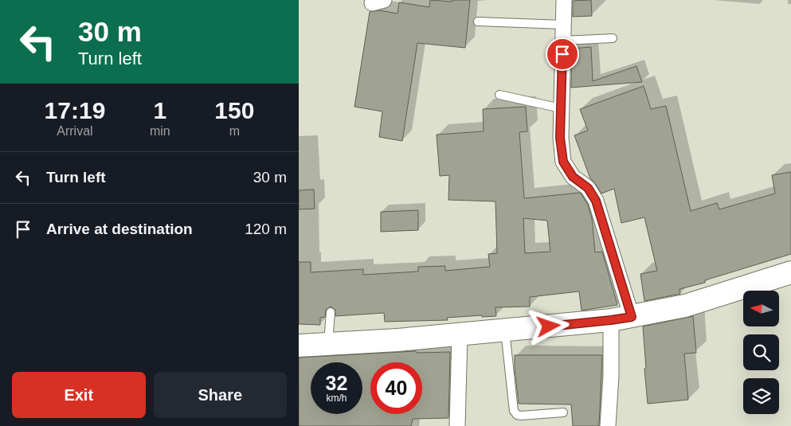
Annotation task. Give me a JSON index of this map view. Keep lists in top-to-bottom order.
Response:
{
  "north": "left",
  "page": {
    "turn": ["30 m", "Turn left"],
    "eta": [
      "17:19",
      "Arrival",
      "1",
      "min",
      "150",
      "m"
    ],
    "list": [
      {
        "name": "Turn left",
        "value": "30 m"
      },
      {
        "name": "Arrive at destination",
        "value": "120 m"
      }
    ],
    "speed": "32 km/h",
    "limit": "40",
    "buttons": ["Exit", "Share"]
  }
}
